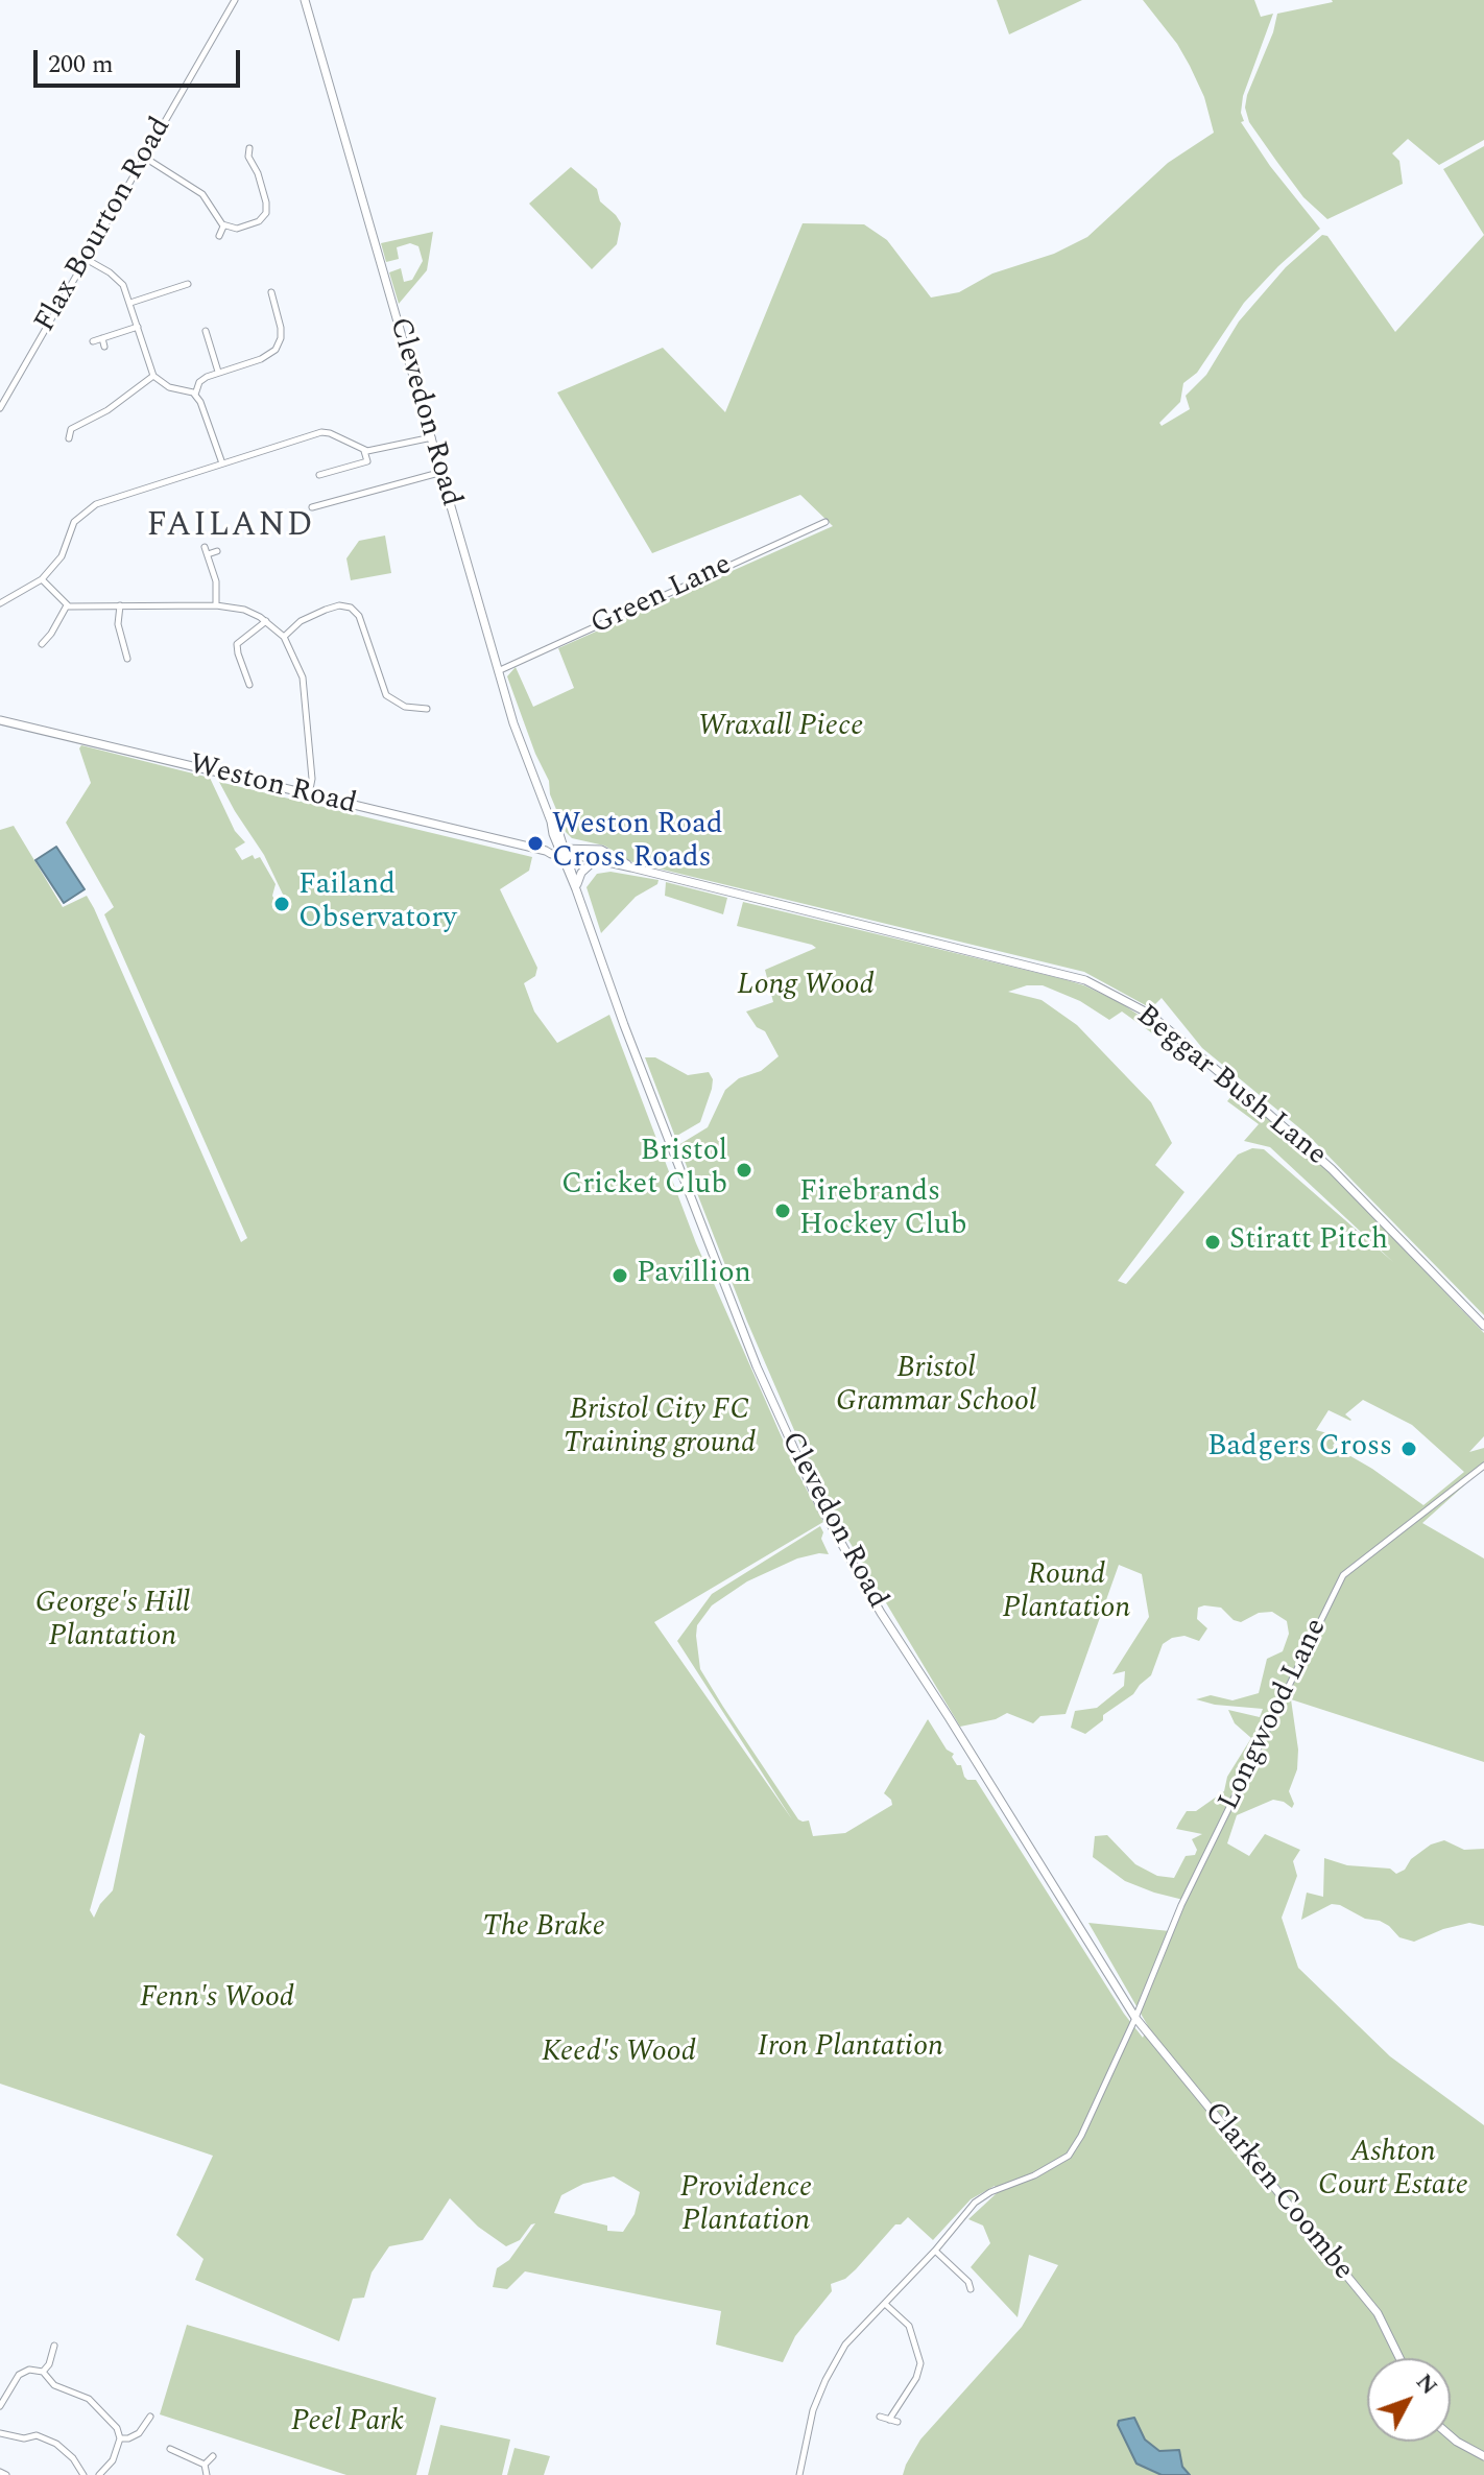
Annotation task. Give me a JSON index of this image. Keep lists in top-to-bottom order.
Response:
{
  "streets": {
    "main road": [
      "Clevedon Road",
      "Weston Road",
      "Beggar Bush Lane",
      "Clarken Coombe"
    ],
    "street": ["Flax Bourton Road", "Green Lane", "Longwood Lane"]
  },
  "crossings": [
    ["Clevedon Road", "Green Lane"],
    ["Clevedon Road", "Weston Road"],
    ["Clevedon Road", "Beggar Bush Lane"],
    ["Clevedon Road", "Longwood Lane"],
    ["Clevedon Road", "Clarken Coombe"],
    ["Weston Road", "Beggar Bush Lane"],
    ["Longwood Lane", "Clarken Coombe"]
  ],
  "districts": ["FAILAND"],
  "parks": [
    "Wraxall Piece",
    "Long Wood",
    "Bristol Grammar School",
    "Bristol City FC Training ground",
    "Round Plantation",
    "George's Hill Plantation",
    "The Brake",
    "Fenn's Wood",
    "Iron Plantation",
    "Keed's Wood",
    "Ashton Court Estate",
    "Providence Plantation",
    "Peel Park"
  ],
  "places": [
    "Weston Road Cross Roads",
    "Failand Observatory",
    "Bristol Cricket Club",
    "Firebrands Hockey Club",
    "Stiratt Pitch",
    "Pavillion",
    "Badgers Cross"
  ],
  "scale_bar": "200 m",
  "north": "top right"
}
